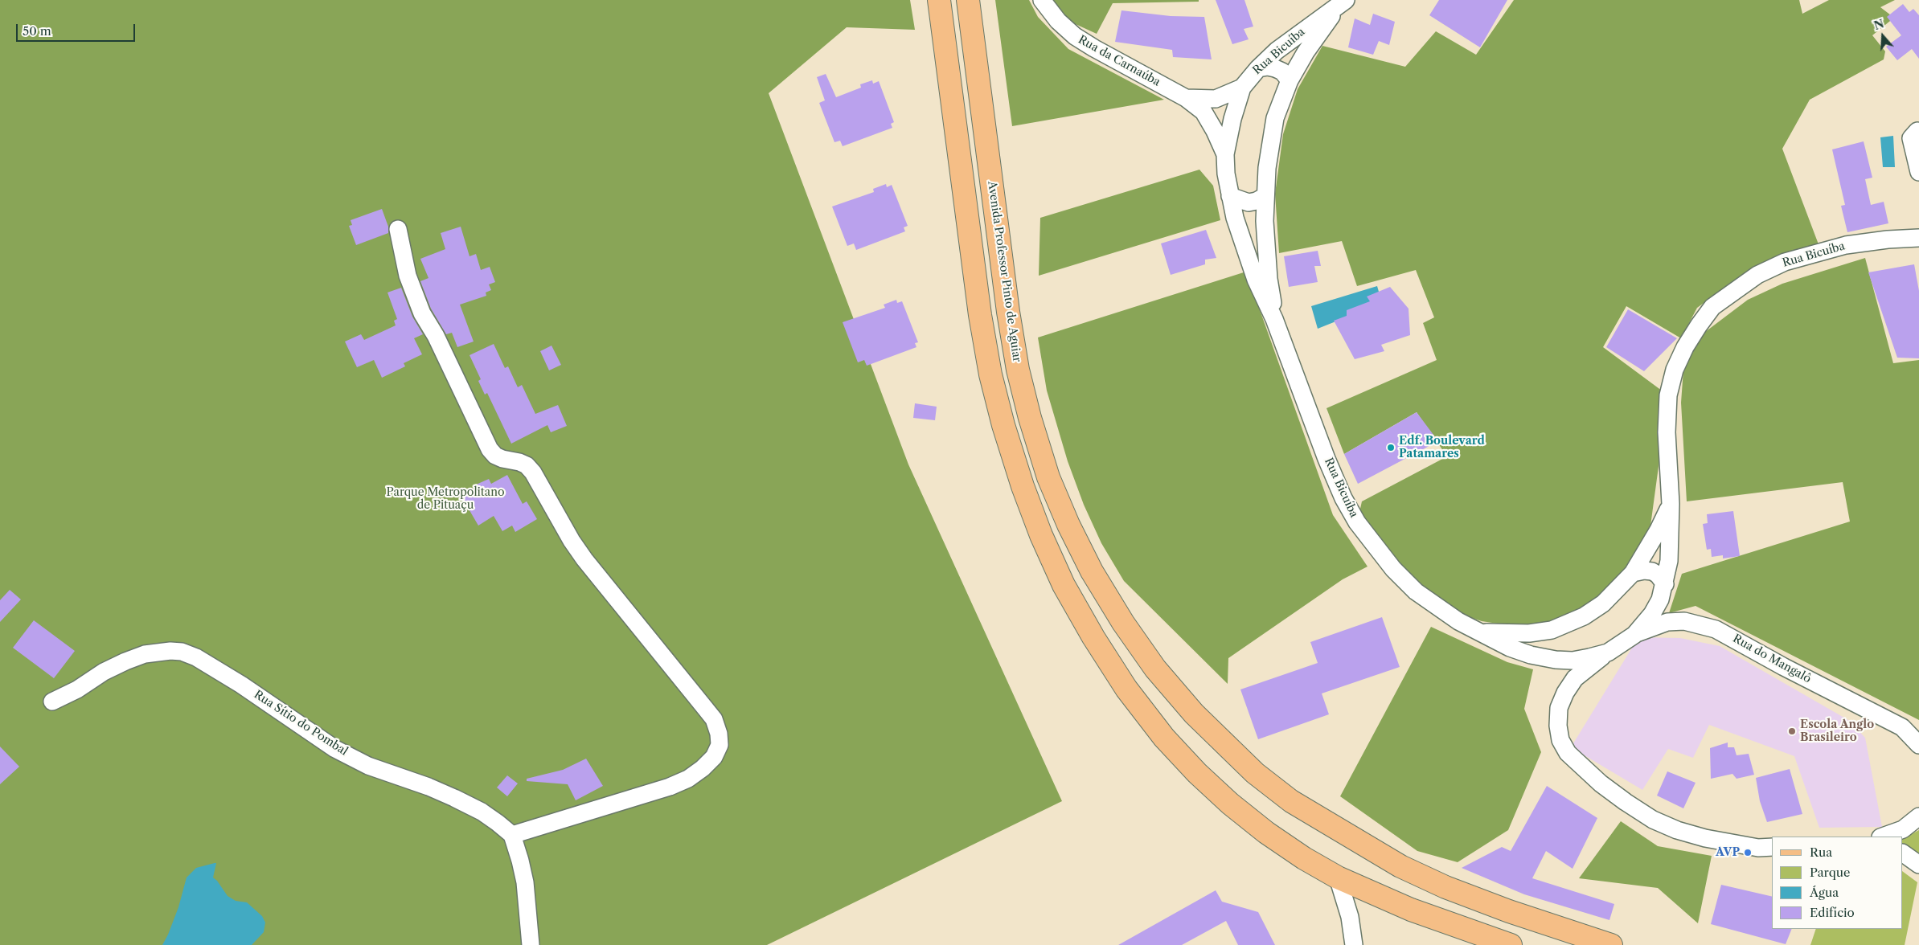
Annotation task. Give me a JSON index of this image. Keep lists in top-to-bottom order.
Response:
{
  "streets": {
    "main road": ["Avenida Professor Pinto de Aguiar"],
    "street": [
      "Rua Bicuíba",
      "Rua da Carnaúba",
      "Rua do Mangalô",
      "Rua Sítio do Pombal"
    ]
  },
  "crossings": [
    ["Rua Bicuíba", "Rua da Carnaúba"],
    ["Rua Bicuíba", "Rua do Mangalô"]
  ],
  "parks": ["Parque Metropolitano de Pituaçu"],
  "places": ["Edf. Boulevard Patamares", "Escola Anglo Brasileiro", "AVP"],
  "legend": [
    "Rua",
    "Parque",
    "Água",
    "Edifício"
  ],
  "scale_bar": "50 m",
  "north": "top"
}
